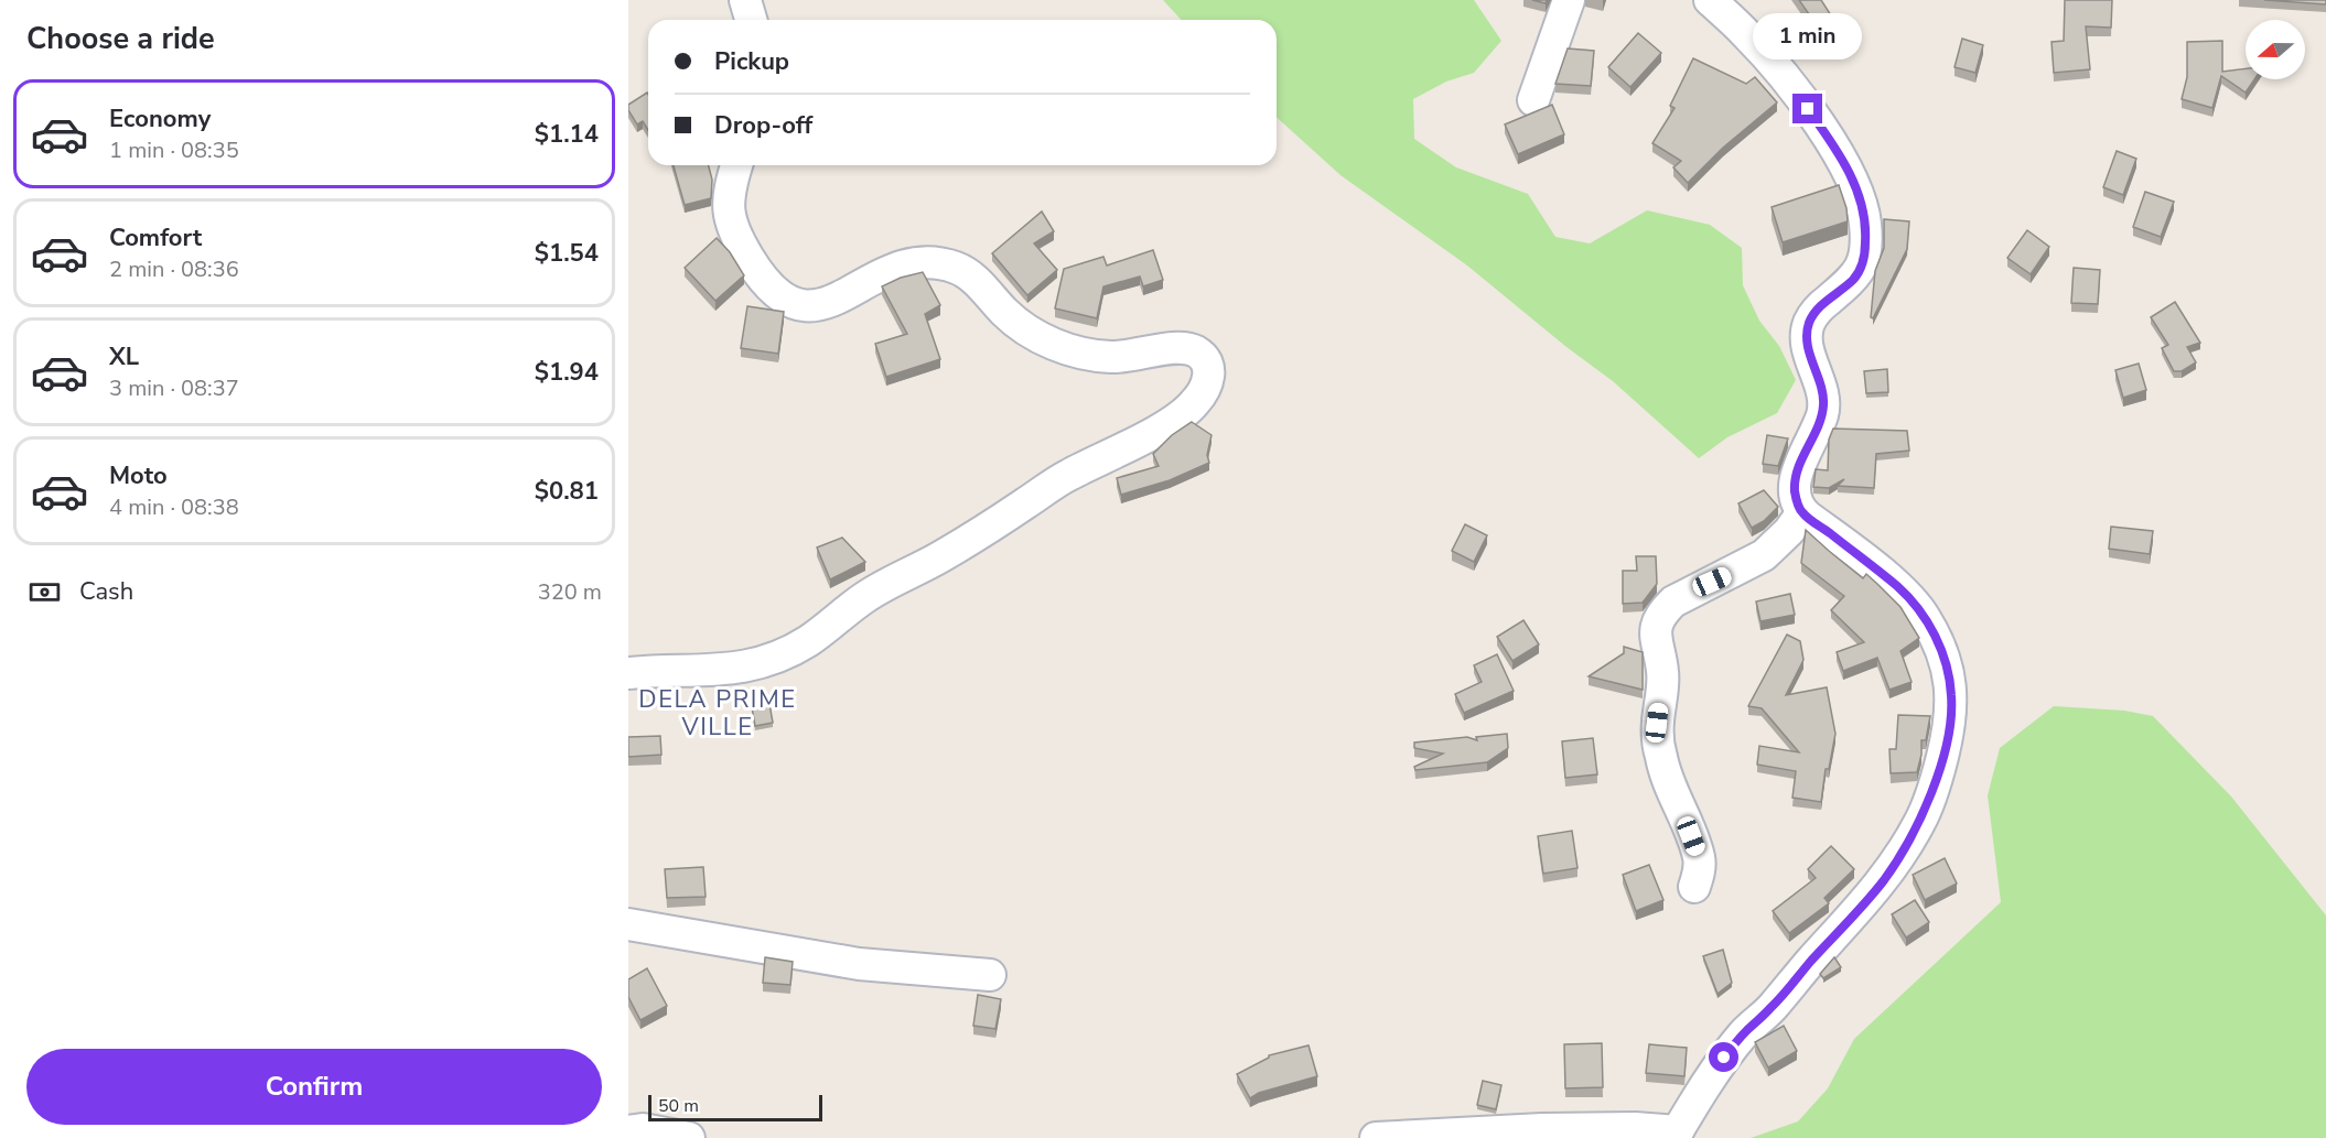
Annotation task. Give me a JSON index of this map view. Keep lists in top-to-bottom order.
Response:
{
  "districts": ["DELA PRIME VILLE"],
  "scale_bar": "50 m",
  "north": "left",
  "page": {
    "heading": "Choose a ride",
    "bubble": "1 min",
    "banner": ["Pickup", "Drop-off"],
    "list": [
      {
        "name": "Economy",
        "note": "1 min · 08:35",
        "value": "$1.14"
      },
      {
        "name": "Comfort",
        "note": "2 min · 08:36",
        "value": "$1.54"
      },
      {
        "name": "XL",
        "note": "3 min · 08:37",
        "value": "$1.94"
      },
      {
        "name": "Moto",
        "note": "4 min · 08:38",
        "value": "$0.81"
      }
    ],
    "pay": ["Cash", "320 m"],
    "buttons": "Confirm",
    "scale": "50 m"
  }
}
